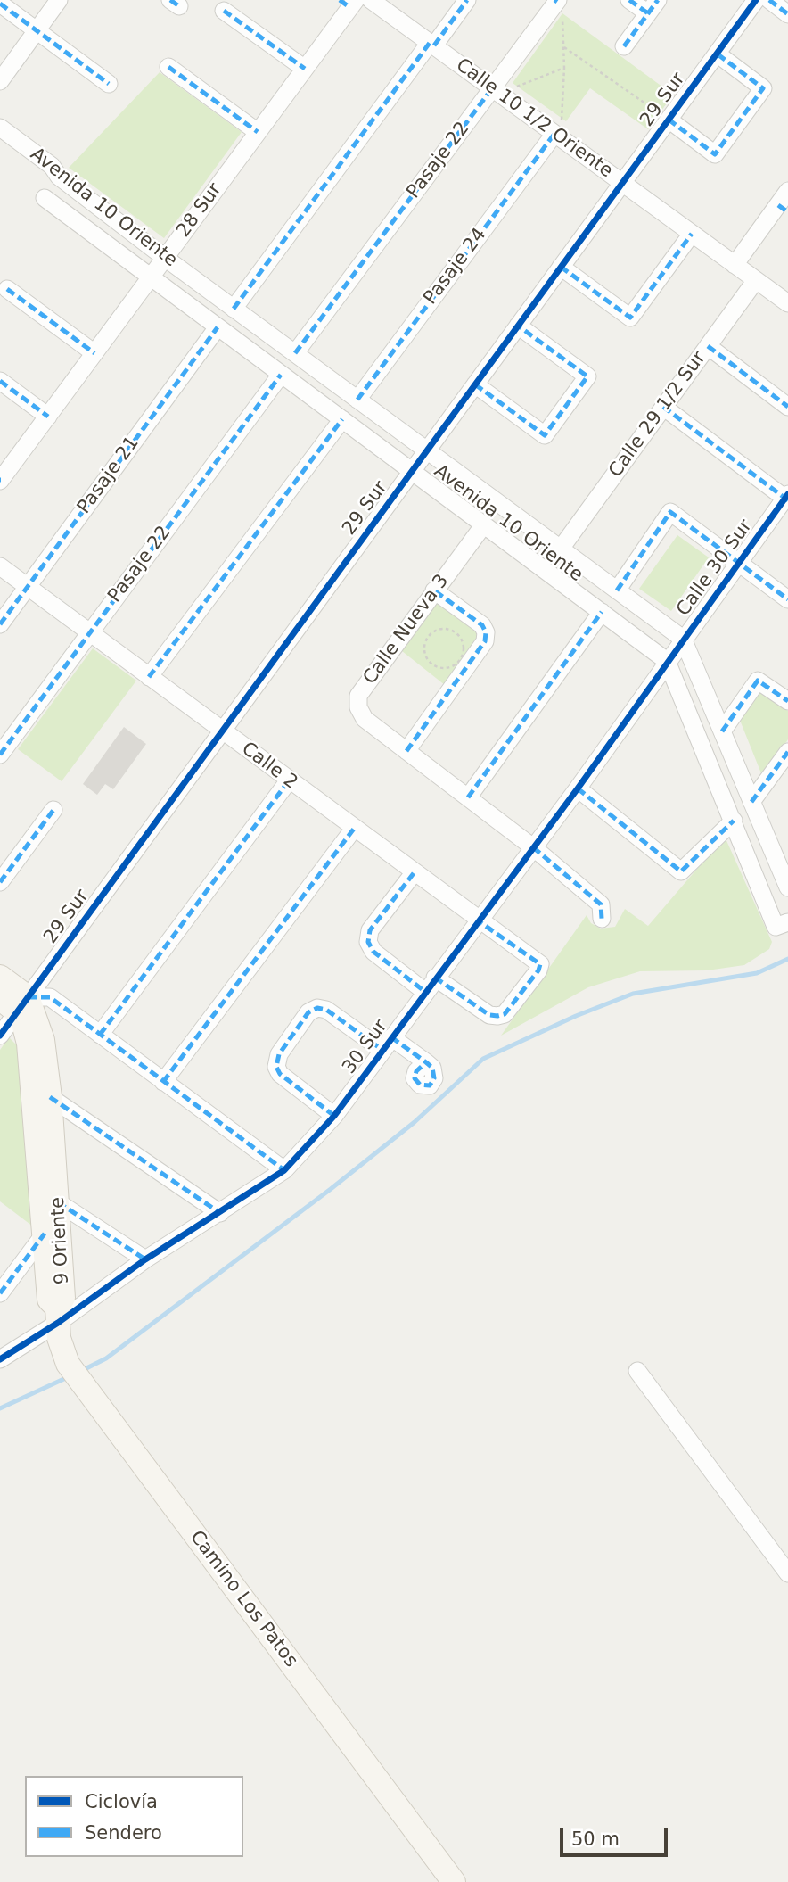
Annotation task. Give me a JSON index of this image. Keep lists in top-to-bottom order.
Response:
{
  "streets": {
    "street": [
      "29 Sur",
      "Calle 10 1/2 Oriente",
      "Pasaje 22",
      "Avenida 10 Oriente",
      "28 Sur",
      "Pasaje 24",
      "Calle 29 1/2 Sur",
      "Pasaje 21",
      "Calle 30 Sur",
      "Calle Nueva 3",
      "Calle 2",
      "30 Sur",
      "9 Oriente",
      "Camino Los Patos"
    ]
  },
  "crossings": [
    ["29 Sur", "Calle 10 1/2 Oriente"],
    ["29 Sur", "Avenida 10 Oriente"],
    ["29 Sur", "Calle 2"],
    ["29 Sur", "9 Oriente"],
    ["Calle 10 1/2 Oriente", "Pasaje 22"],
    ["Calle 10 1/2 Oriente", "Pasaje 24"],
    ["Calle 10 1/2 Oriente", "Calle 29 1/2 Sur"],
    ["Pasaje 22", "Avenida 10 Oriente"],
    ["Pasaje 22", "Calle 2"],
    ["Avenida 10 Oriente", "28 Sur"],
    ["Avenida 10 Oriente", "Pasaje 24"],
    ["Avenida 10 Oriente", "Calle 29 1/2 Sur"],
    ["Avenida 10 Oriente", "Pasaje 21"],
    ["Avenida 10 Oriente", "Calle 30 Sur"],
    ["Avenida 10 Oriente", "Calle Nueva 3"],
    ["Avenida 10 Oriente", "30 Sur"],
    ["Pasaje 21", "Calle 2"],
    ["Calle 30 Sur", "30 Sur"],
    ["Calle Nueva 3", "30 Sur"],
    ["Calle 2", "30 Sur"],
    ["30 Sur", "9 Oriente"],
    ["30 Sur", "Camino Los Patos"],
    ["9 Oriente", "Camino Los Patos"]
  ],
  "legend": ["Ciclovía", "Sendero"],
  "scale_bar": "50 m"
}
